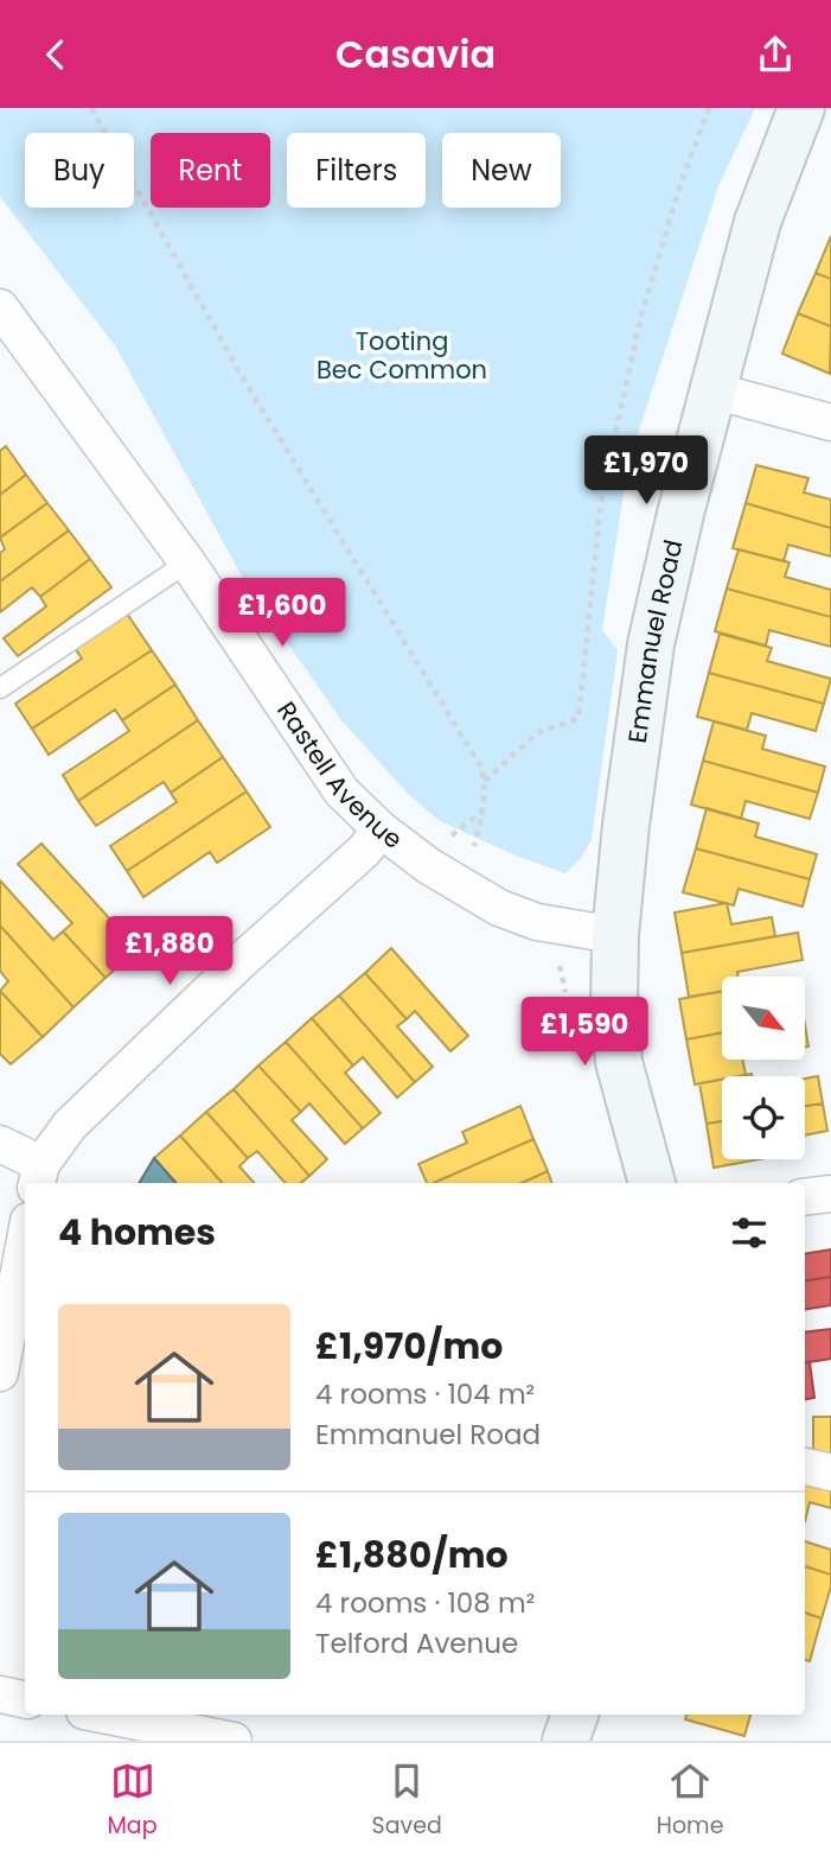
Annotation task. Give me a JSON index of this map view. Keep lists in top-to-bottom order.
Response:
{
  "streets": {
    "street": ["Emmanuel Road", "Rastell Avenue"]
  },
  "crossings": [
    ["Emmanuel Road", "Rastell Avenue"]
  ],
  "parks": ["Tooting Bec Common"],
  "north": "bottom right",
  "page": {
    "header": "Casavia",
    "chip": [
      "Buy",
      "Rent",
      "Filters",
      "New"
    ],
    "price": [
      "£1,970",
      "£1,600",
      "£1,880",
      "£1,590"
    ],
    "heading": "4 homes",
    "list": [
      {
        "name": "£1,970/mo",
        "note": "4 rooms · 104 m² · Emmanuel Road"
      },
      {
        "name": "£1,880/mo",
        "note": "4 rooms · 108 m² · Telford Avenue"
      }
    ],
    "tabs": ["Map", "Saved", "Home"]
  }
}
